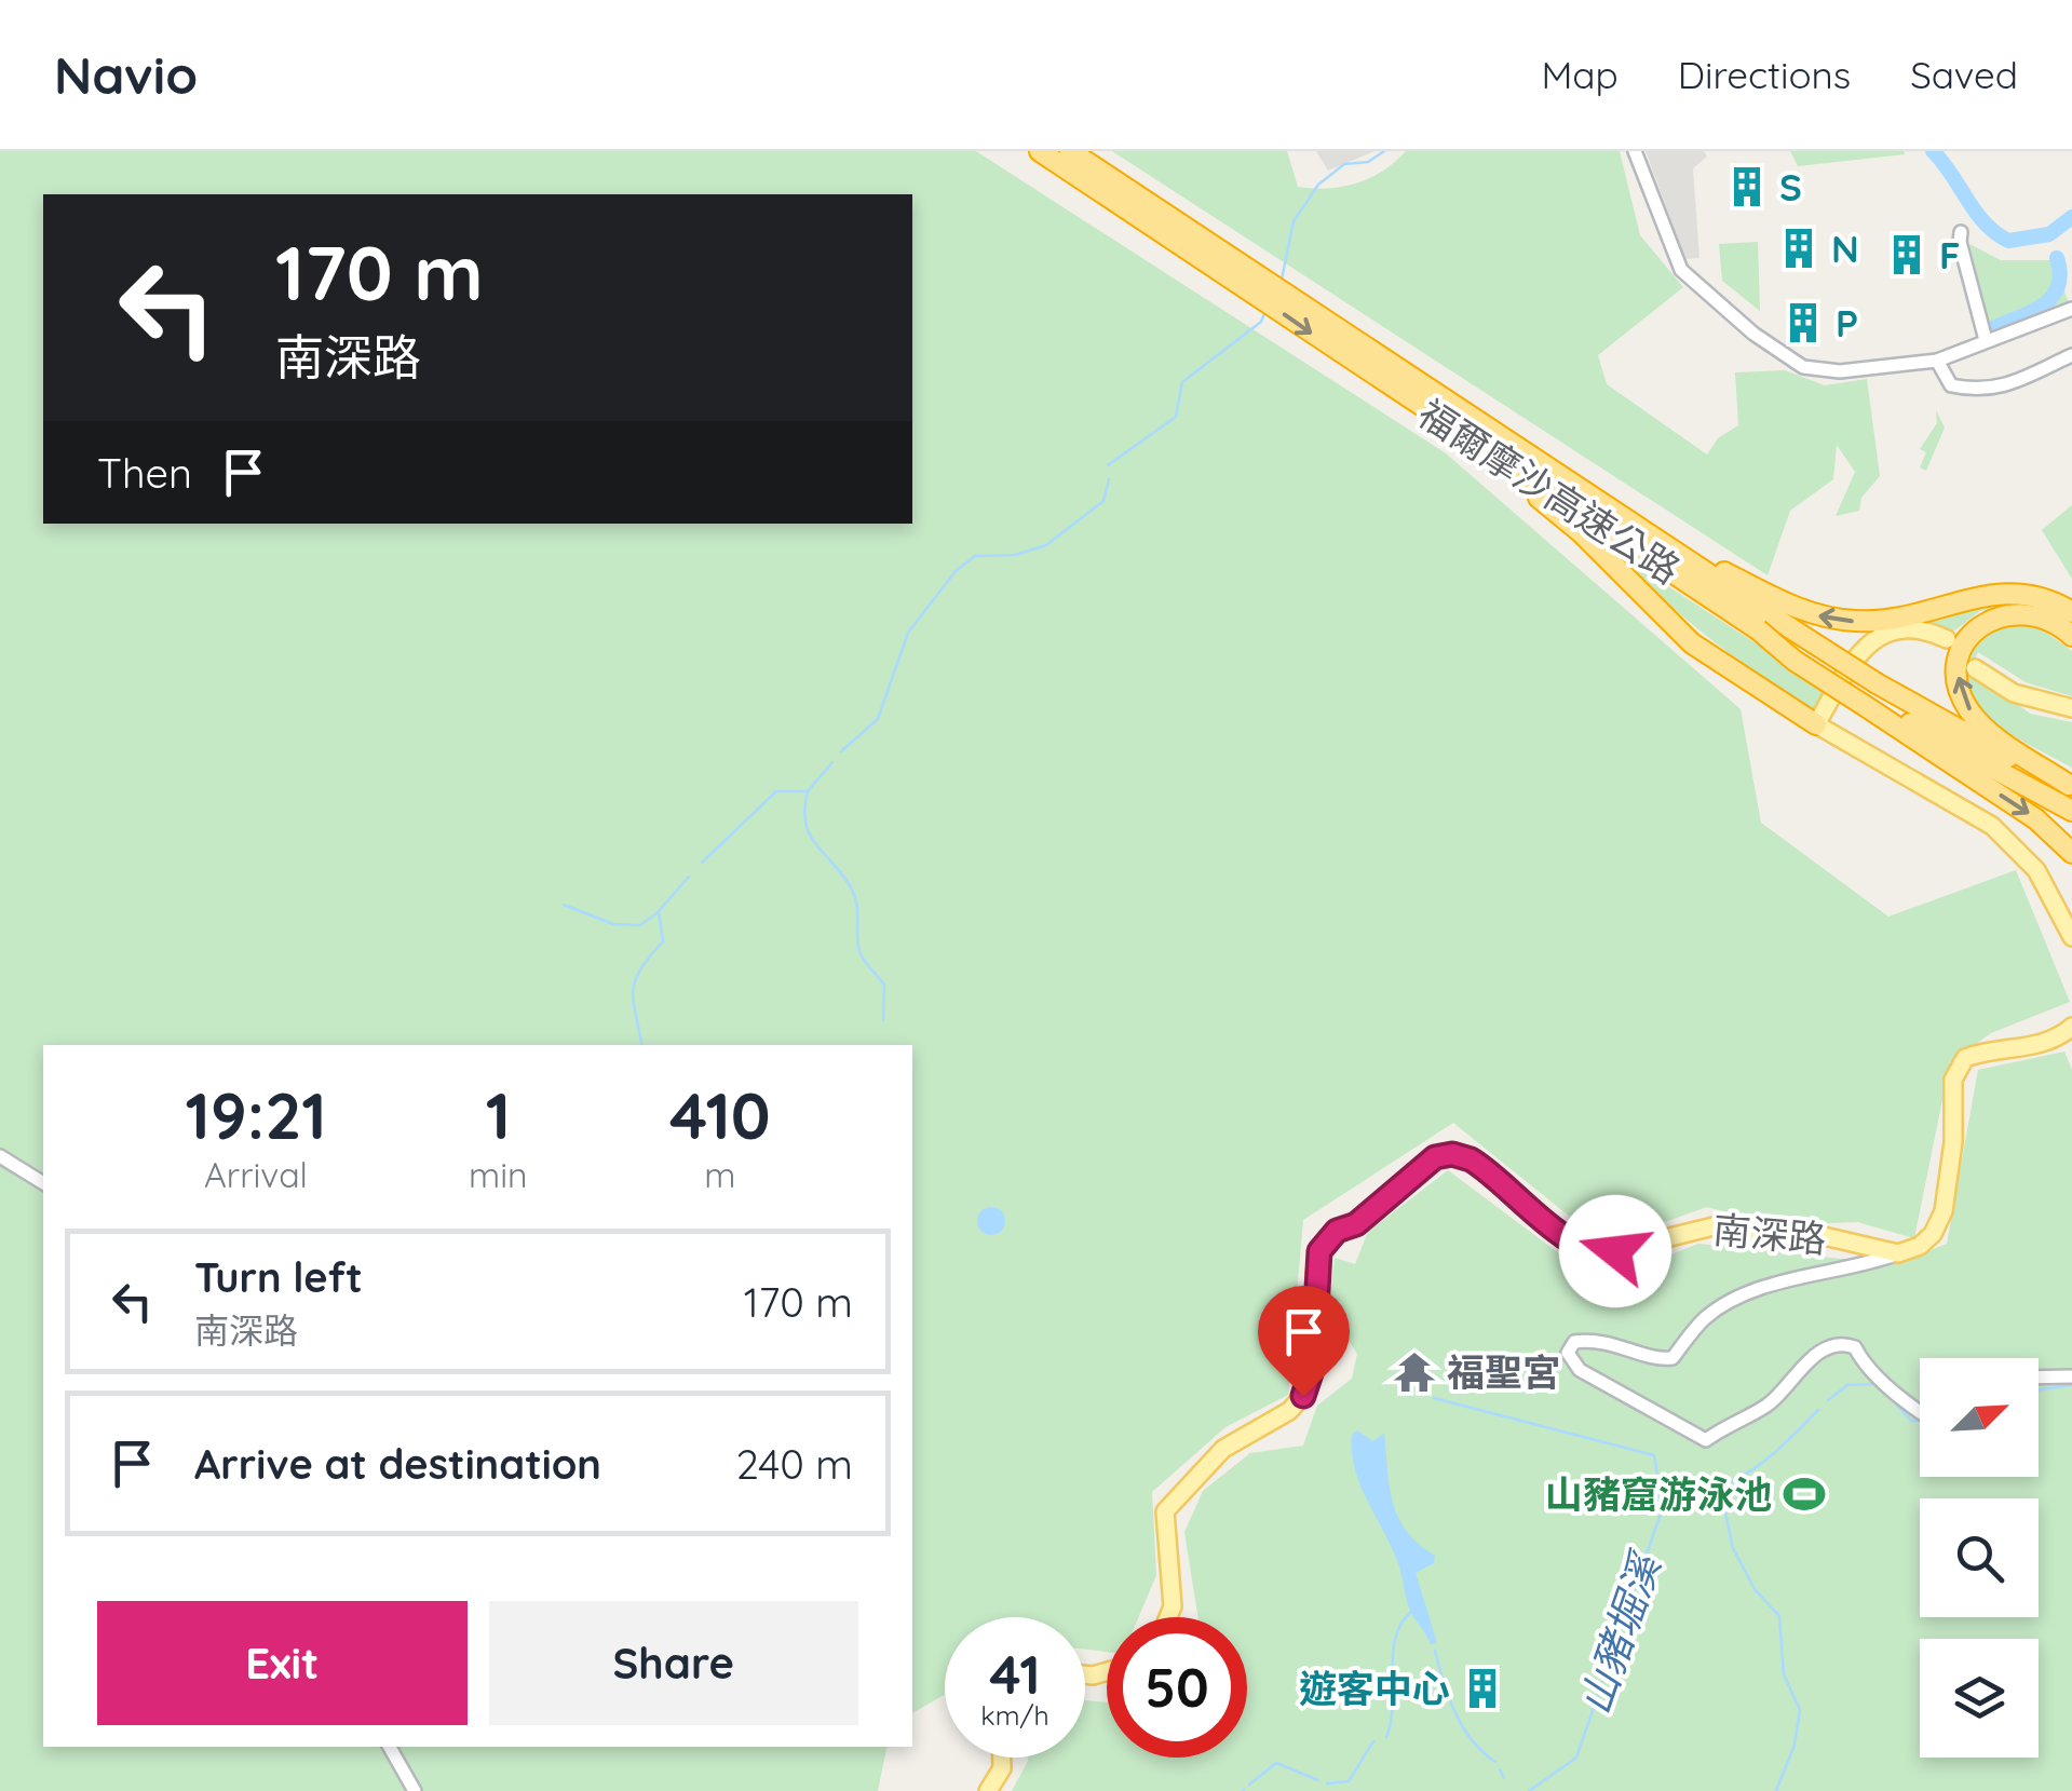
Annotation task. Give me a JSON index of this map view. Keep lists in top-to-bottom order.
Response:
{
  "streets": {
    "highway": ["福爾摩沙高速公路"],
    "main road": ["南深路"]
  },
  "water": ["山豬堀溪"],
  "places": {
    "building": [
      "S",
      "N",
      "F",
      "P",
      "遊客中心"
    ],
    "temple": ["福聖宮"],
    "sports": ["山豬窟游泳池"]
  },
  "north": "top right",
  "page": {
    "header": "Navio",
    "nav": ["Map", "Directions", "Saved"],
    "turn": ["170 m", "南深路"],
    "then": "Then",
    "eta": [
      "19:21",
      "Arrival",
      "1",
      "min",
      "410",
      "m"
    ],
    "list": [
      {
        "name": "Turn left",
        "note": "南深路",
        "value": "170 m"
      },
      {
        "name": "Arrive at destination",
        "value": "240 m"
      }
    ],
    "buttons": ["Exit", "Share"],
    "speed": "41 km/h",
    "limit": "50"
  }
}
